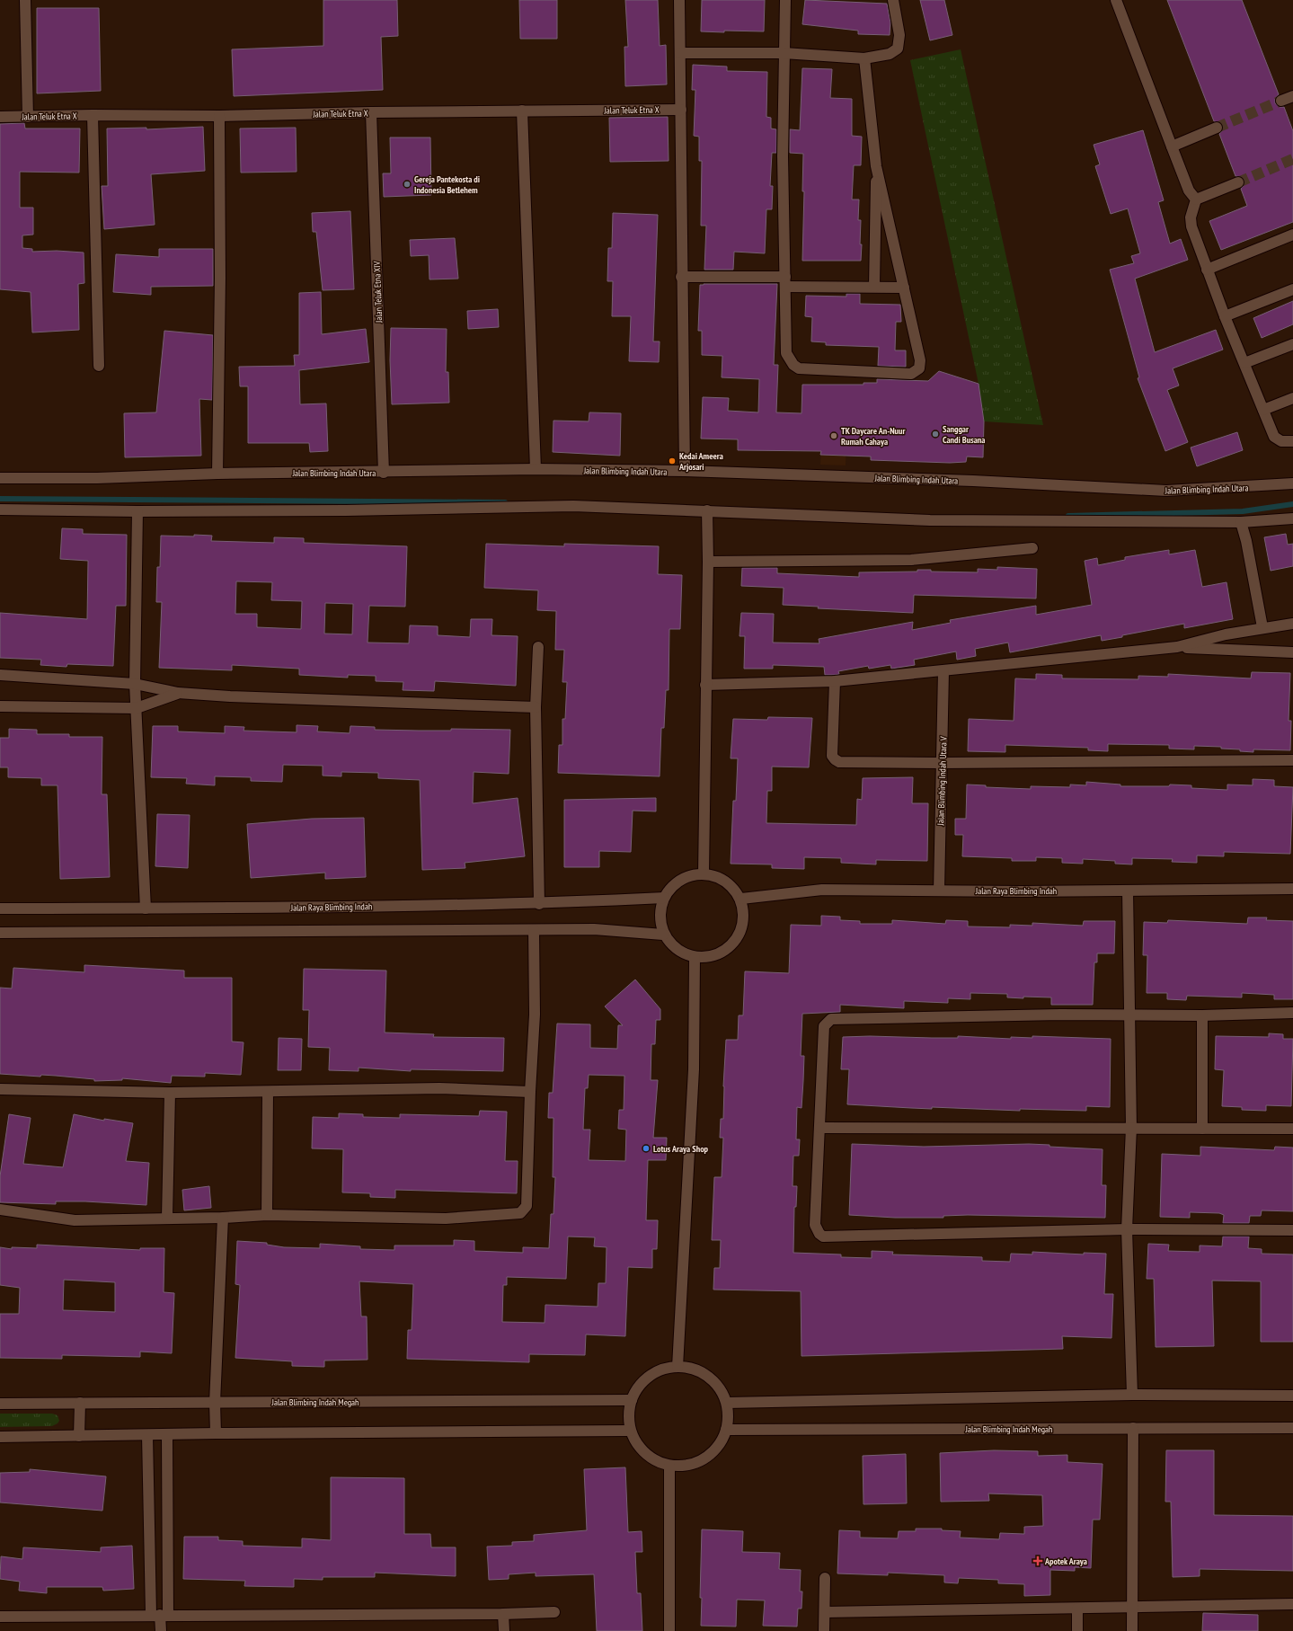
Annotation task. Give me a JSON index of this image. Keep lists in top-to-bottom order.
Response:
{
  "streets": {
    "street": [
      "Jalan Teluk Etna X",
      "Jalan Teluk Etna XIV",
      "Jalan Blimbing Indah Utara",
      "Jalan Blimbing Indah Utara V",
      "Jalan Raya Blimbing Indah",
      "Jalan Blimbing Indah Megah"
    ]
  },
  "crossings": [
    ["Jalan Teluk Etna X", "Jalan Teluk Etna XIV"],
    ["Jalan Teluk Etna XIV", "Jalan Blimbing Indah Utara"],
    ["Jalan Blimbing Indah Utara V", "Jalan Raya Blimbing Indah"]
  ],
  "places": {
    "other": [
      "Gereja Pantekosta di Indonesia Betlehem",
      "Sanggar Candi Busana",
      "TK Daycare An-Nuur Rumah Cahaya",
      "Kedai Ameera Arjosari",
      "Lotus Araya Shop"
    ],
    "health": ["Apotek Araya"]
  }
}
